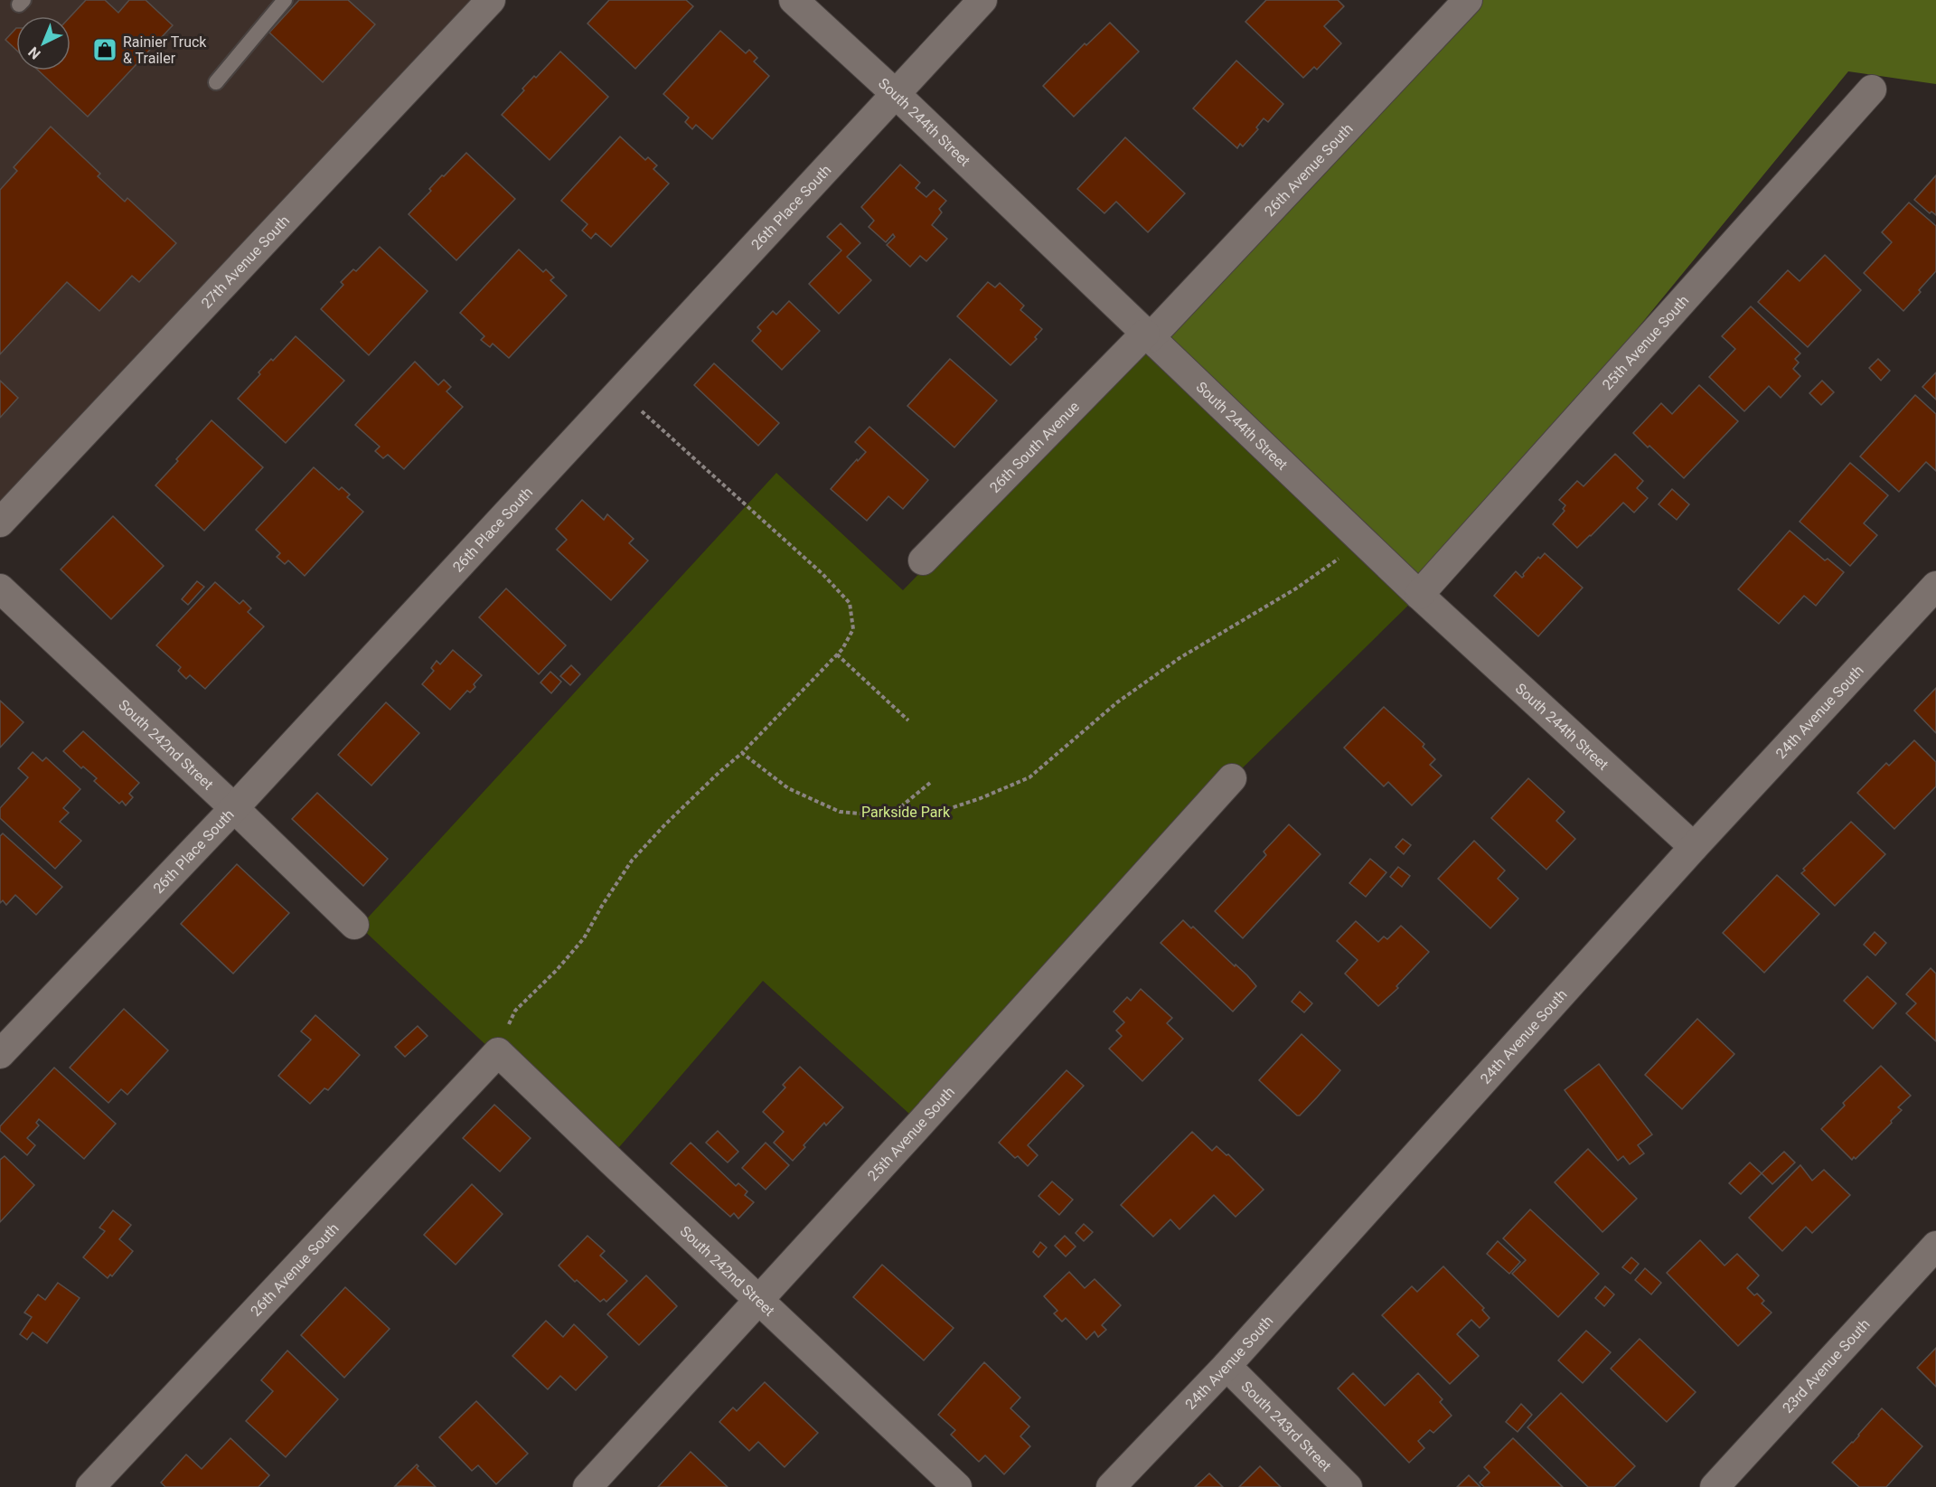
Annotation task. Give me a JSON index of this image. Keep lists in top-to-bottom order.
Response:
{
  "streets": {
    "street": [
      "South 244th Street",
      "26th Avenue South",
      "26th Place South",
      "27th Avenue South",
      "25th Avenue South",
      "26th South Avenue",
      "24th Avenue South",
      "South 242nd Street",
      "23rd Avenue South",
      "South 243rd Street"
    ]
  },
  "crossings": [
    ["South 244th Street", "26th Avenue South"],
    ["South 244th Street", "26th Place South"],
    ["South 244th Street", "25th Avenue South"],
    ["South 244th Street", "26th South Avenue"],
    ["South 244th Street", "24th Avenue South"],
    ["26th Avenue South", "26th South Avenue"],
    ["26th Avenue South", "South 242nd Street"],
    ["26th Place South", "South 242nd Street"],
    ["25th Avenue South", "South 242nd Street"],
    ["24th Avenue South", "South 243rd Street"]
  ],
  "parks": ["Parkside Park"],
  "places": {
    "shop": ["Rainier Truck & Trailer"]
  },
  "north": "bottom left"
}
